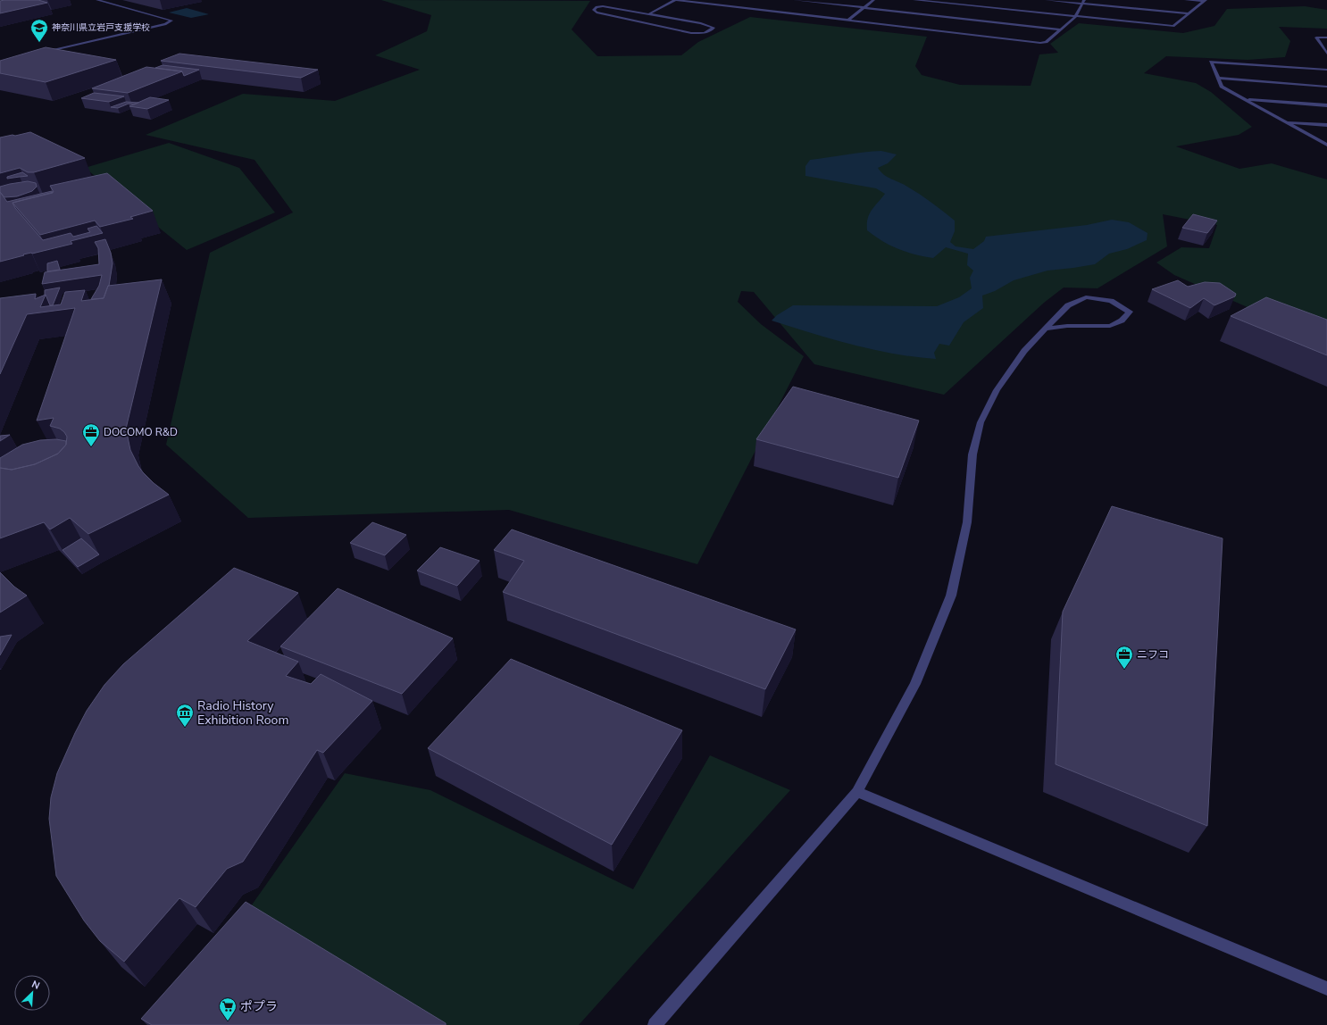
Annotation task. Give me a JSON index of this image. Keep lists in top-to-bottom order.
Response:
{
  "places": {
    "school or university": ["神奈川県立岩戸支援学校"],
    "office": ["DOCOMO R&D", "ニフコ"],
    "museum": ["Radio History Exhibition Room"],
    "supermarket": ["ポプラ"]
  },
  "north": "top right"
}
